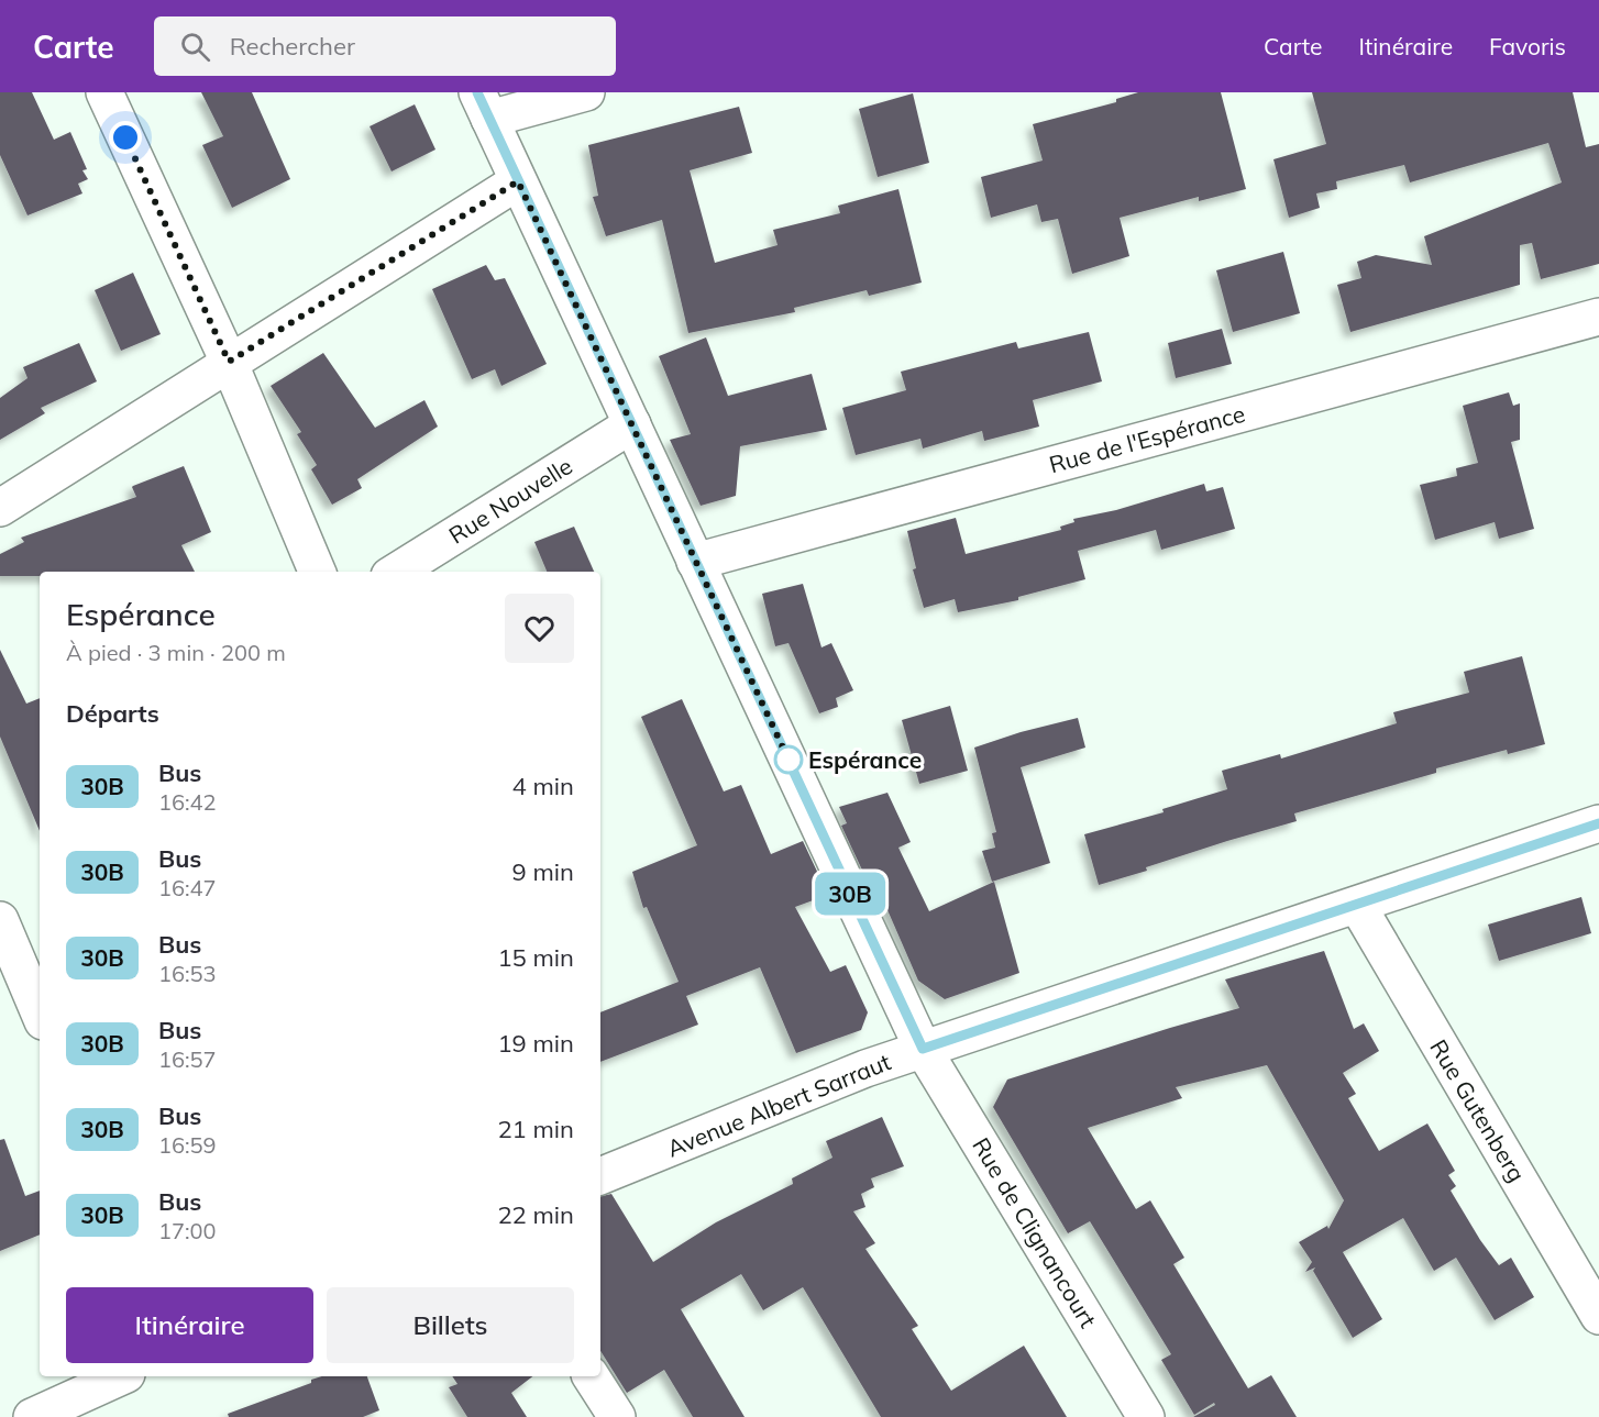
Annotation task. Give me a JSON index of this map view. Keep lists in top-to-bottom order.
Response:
{
  "streets": {
    "street": [
      "Rue de l'Espérance",
      "Rue Nouvelle",
      "Avenue Albert Sarraut",
      "Rue Gutenberg",
      "Rue de Clignancourt"
    ]
  },
  "crossings": [
    ["Rue de l'Espérance", "Rue de Clignancourt"],
    ["Rue Nouvelle", "Rue de Clignancourt"],
    ["Avenue Albert Sarraut", "Rue Gutenberg"],
    ["Avenue Albert Sarraut", "Rue de Clignancourt"]
  ],
  "places": ["Espérance"],
  "lines": ["bus line 30B"],
  "page": {
    "header": "Carte",
    "search": "Rechercher",
    "nav": ["Carte", "Itinéraire", "Favoris"],
    "on_map": "30B",
    "heading": [
      ["Espérance", "À pied · 3 min · 200 m"],
      "Départs"
    ],
    "list": [
      {
        "mark": "30B",
        "name": "Bus",
        "note": "16:42",
        "value": "4 min"
      },
      {
        "mark": "30B",
        "name": "Bus",
        "note": "16:47",
        "value": "9 min"
      },
      {
        "mark": "30B",
        "name": "Bus",
        "note": "16:53",
        "value": "15 min"
      },
      {
        "mark": "30B",
        "name": "Bus",
        "note": "16:57",
        "value": "19 min"
      },
      {
        "mark": "30B",
        "name": "Bus",
        "note": "16:59",
        "value": "21 min"
      },
      {
        "mark": "30B",
        "name": "Bus",
        "note": "17:00",
        "value": "22 min"
      }
    ],
    "buttons": ["Itinéraire", "Billets"]
  }
}
